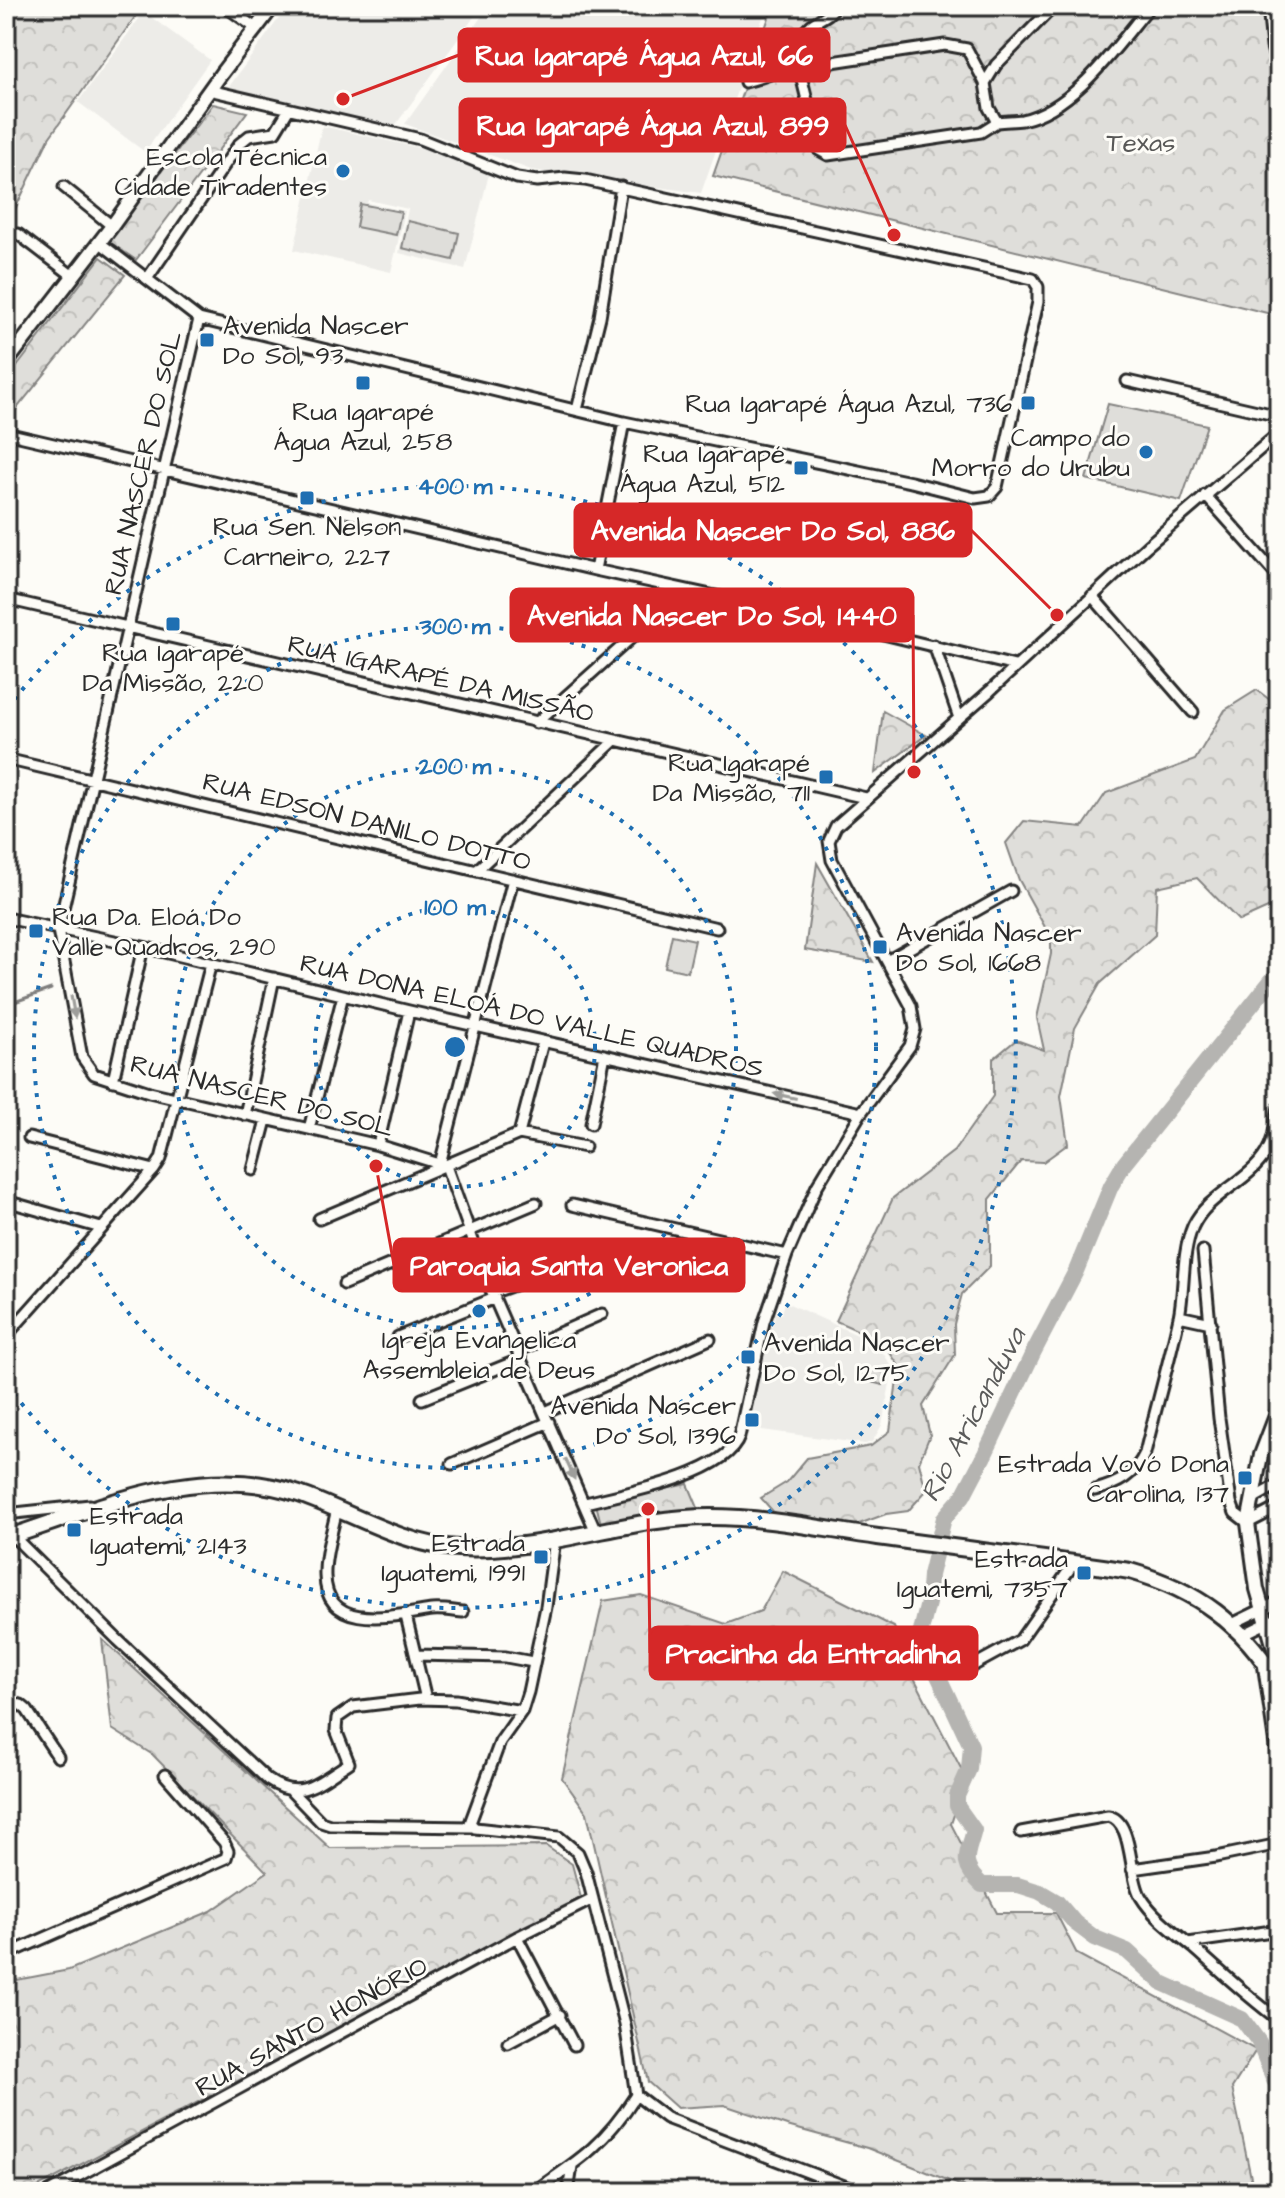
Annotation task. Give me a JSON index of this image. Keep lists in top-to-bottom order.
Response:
{
  "streets": {
    "street": [
      "RUA NASCER DO SOL",
      "RUA IGARAPÉ DA MISSÃO",
      "RUA EDSON DANILO DOTTO",
      "RUA DONA ELOÁ DO VALLE QUADROS",
      "RUA SANTO HONÓRIO"
    ]
  },
  "crossings": [
    ["RUA NASCER DO SOL", "RUA IGARAPÉ DA MISSÃO"],
    ["RUA NASCER DO SOL", "RUA EDSON DANILO DOTTO"],
    ["RUA NASCER DO SOL", "RUA DONA ELOÁ DO VALLE QUADROS"]
  ],
  "water": ["Rio Aricanduva"],
  "parks": ["Texas"],
  "places": {
    "other": [
      "Rua Igarapé Água Azul, 66",
      "Escola Técnica Cidade Tiradentes",
      "Rua Igarapé Água Azul, 899",
      "Campo do Morro do Urubu",
      "Avenida Nascer Do Sol, 886",
      "Avenida Nascer Do Sol, 1440",
      "Paroquia Santa Veronica",
      "Igreja Evangelica Assembleia de Deus",
      "Pracinha da Entradinha"
    ],
    "transit": [
      "Avenida Nascer Do Sol, 93",
      "Rua Igarapé Água Azul, 258",
      "Rua Igarapé Água Azul, 736",
      "Rua Igarapé Água Azul, 512",
      "Rua Sen. Nelson Carneiro, 227",
      "Rua Igarapé Da Missão, 220",
      "Rua Igarapé Da Missão, 711",
      "Rua Da. Eloá Do Valle Quadros, 290",
      "Avenida Nascer Do Sol, 1668",
      "Avenida Nascer Do Sol, 1275",
      "Avenida Nascer Do Sol, 1396",
      "Estrada Vovó Dona Carolina, 137",
      "Estrada Iguatemi, 2143",
      "Estrada Iguatemi, 1991",
      "Estrada Iguatemi, 7357"
    ]
  },
  "rings": [
    "400 m",
    "300 m",
    "200 m",
    "100 m"
  ]
}
